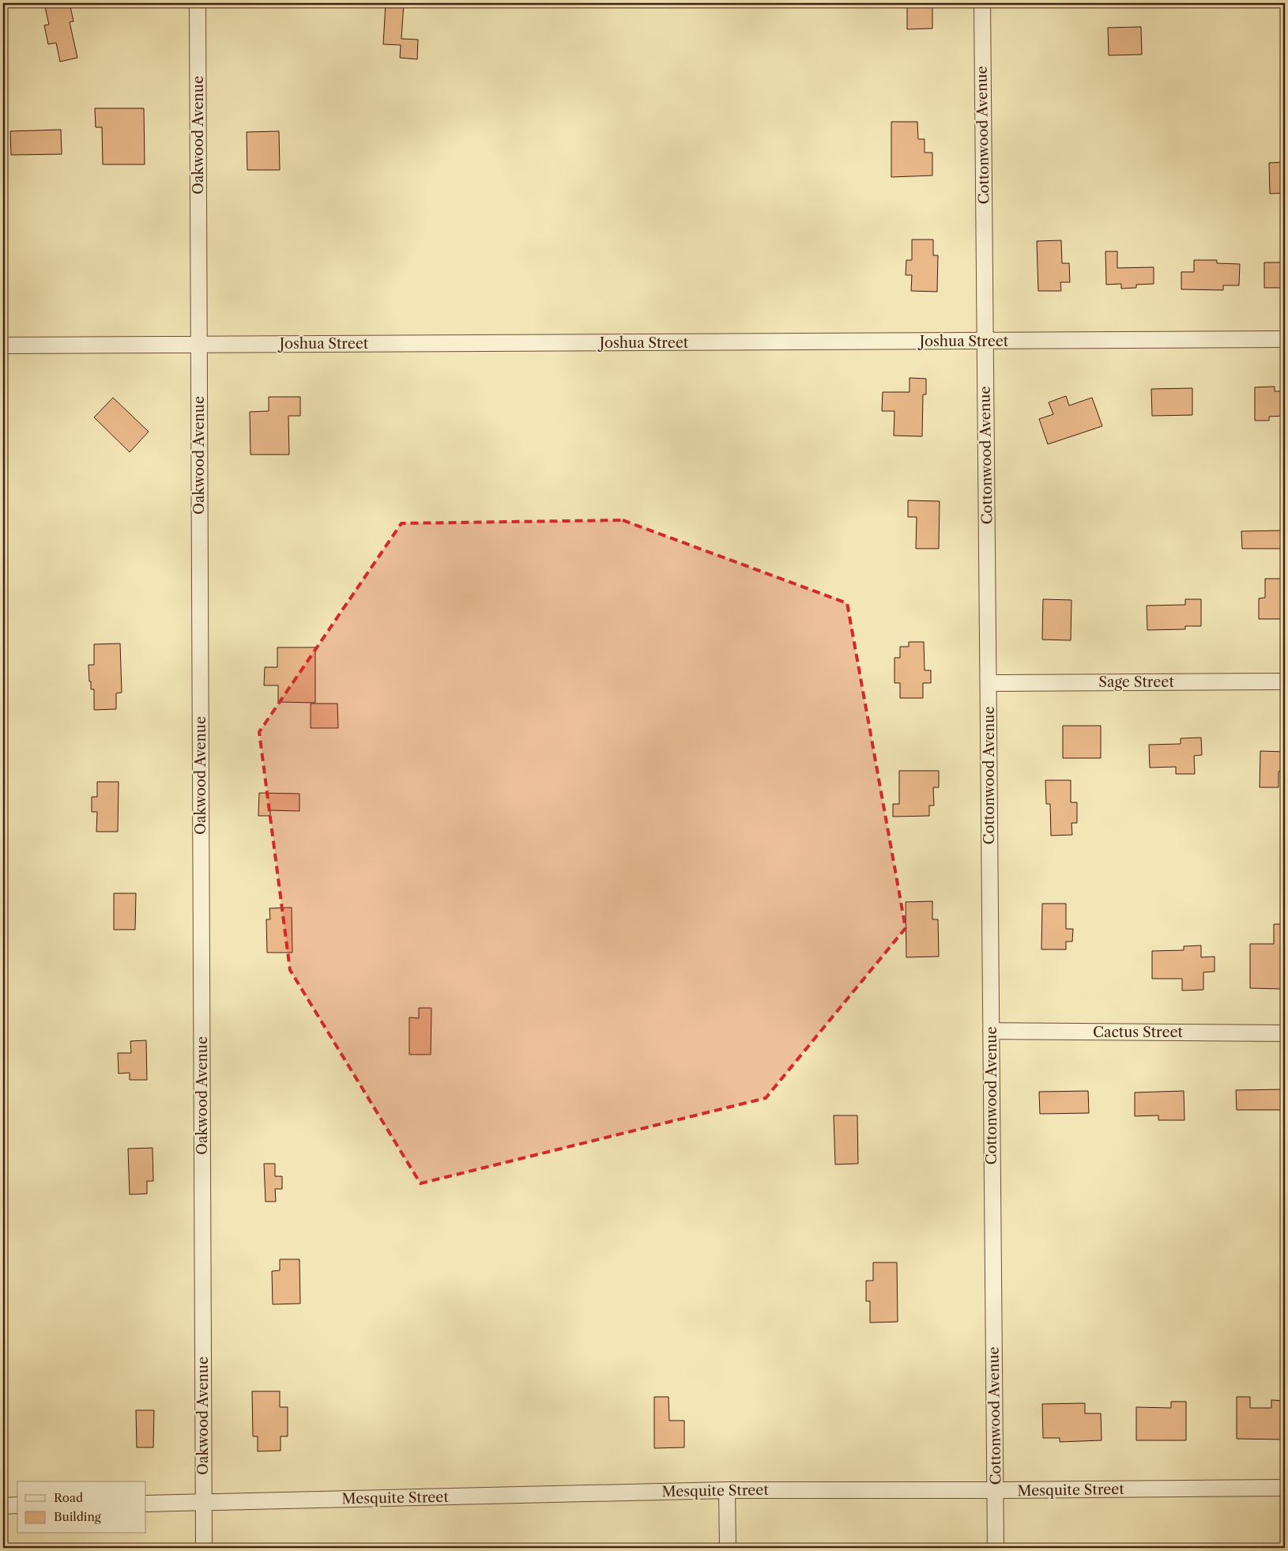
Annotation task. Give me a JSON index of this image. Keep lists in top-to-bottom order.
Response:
{
  "streets": {
    "street": [
      "Oakwood Avenue",
      "Cottonwood Avenue",
      "Joshua Street",
      "Sage Street",
      "Cactus Street",
      "Mesquite Street"
    ]
  },
  "crossings": [
    ["Oakwood Avenue", "Joshua Street"],
    ["Oakwood Avenue", "Mesquite Street"],
    ["Cottonwood Avenue", "Joshua Street"],
    ["Cottonwood Avenue", "Sage Street"],
    ["Cottonwood Avenue", "Cactus Street"],
    ["Cottonwood Avenue", "Mesquite Street"]
  ],
  "legend": ["Road", "Building"]
}
